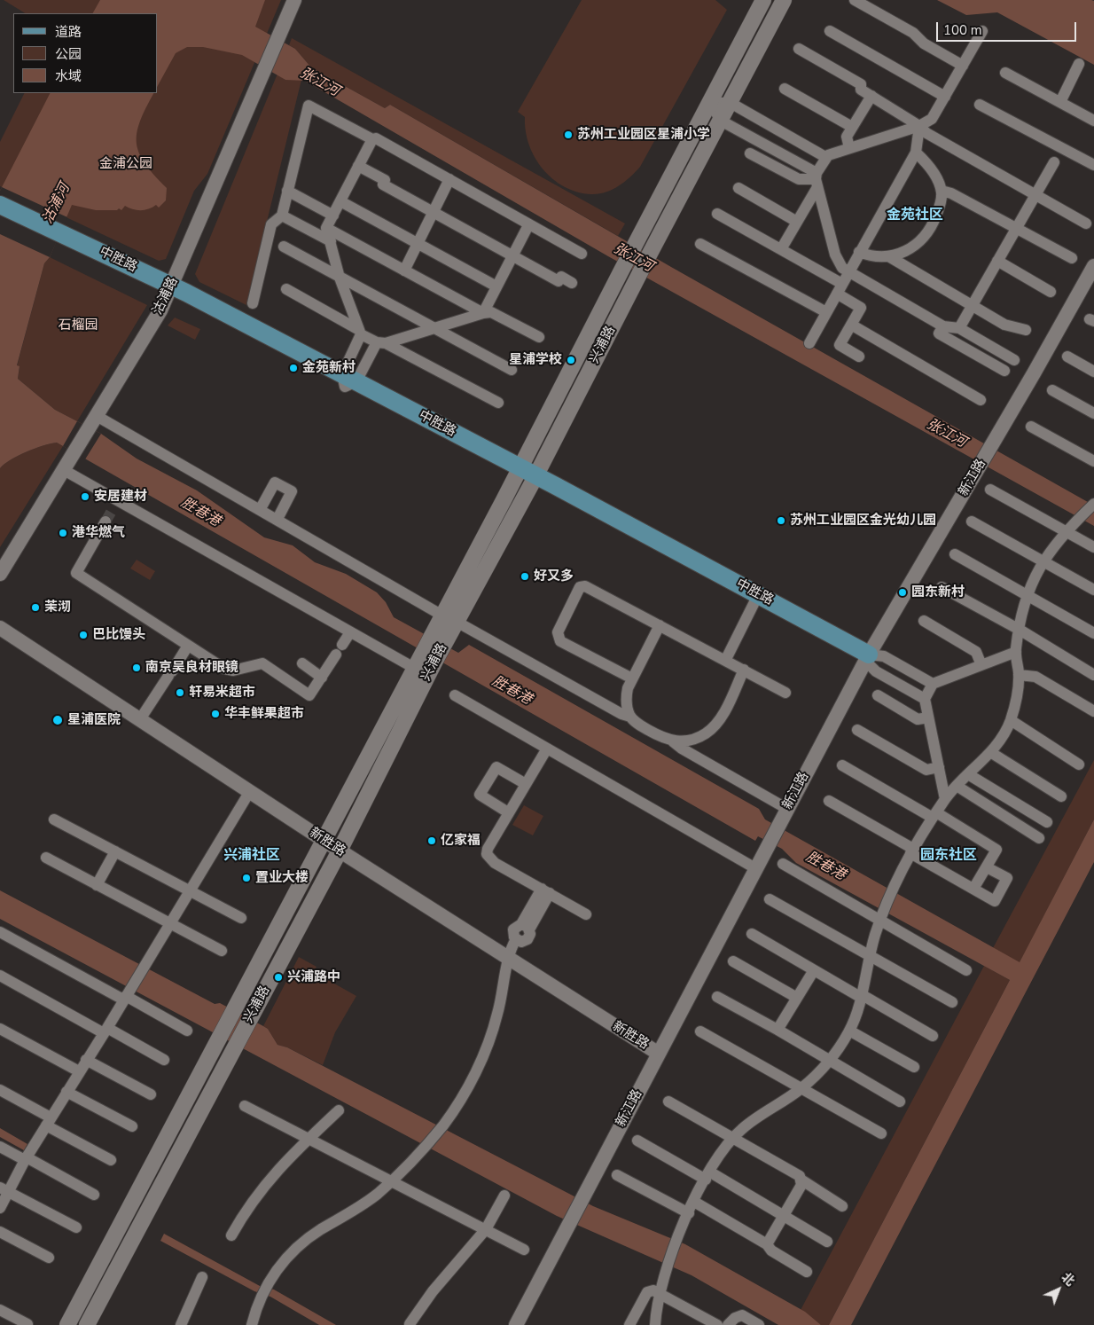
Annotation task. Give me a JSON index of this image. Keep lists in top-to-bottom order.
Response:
{
  "streets": {
    "main road": ["中胜路", "兴浦路"],
    "street": ["沽浦路", "新江路", "新胜路"]
  },
  "crossings": [
    ["中胜路", "沽浦路"],
    ["中胜路", "兴浦路"],
    ["中胜路", "新江路"],
    ["兴浦路", "新胜路"],
    ["新江路", "新胜路"]
  ],
  "districts": ["金苑社区", "兴浦社区", "园东社区"],
  "water": ["张江河", "沽浦河", "胜巷港"],
  "parks": ["金浦公园", "石榴园"],
  "places": [
    "苏州工业园区星浦小学",
    "星浦学校",
    "金苑新村",
    "安居建材",
    "苏州工业园区金光幼儿园",
    "港华燃气",
    "好又多",
    "园东新村",
    "茉沏",
    "巴比馒头",
    "南京吴良材眼镜",
    "轩易米超市",
    "华丰鲜果超市",
    "星浦医院",
    "亿家福",
    "置业大楼",
    "兴浦路中"
  ],
  "legend": ["道路", "公园", "水域"],
  "scale_bar": "100 m",
  "north": "top right"
}
